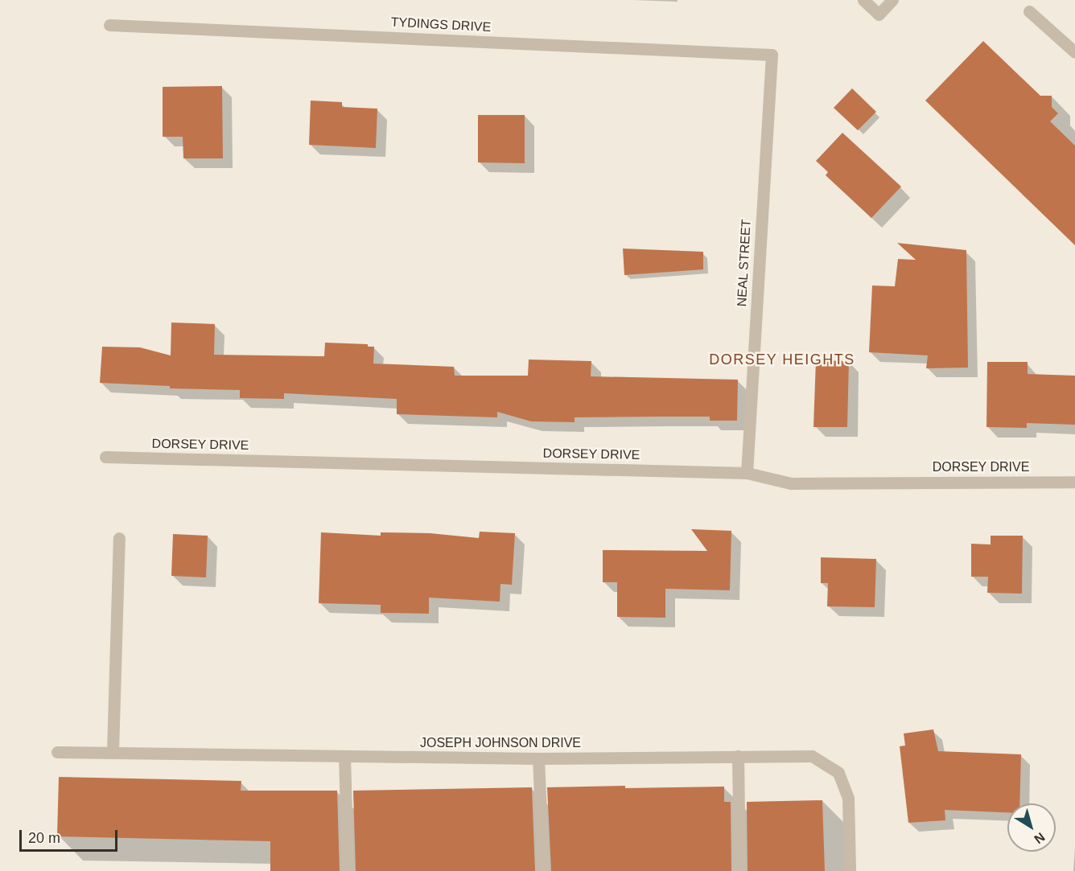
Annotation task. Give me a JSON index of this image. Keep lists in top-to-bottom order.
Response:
{
  "streets": {
    "street": [
      "TYDINGS DRIVE",
      "NEAL STREET",
      "DORSEY DRIVE",
      "JOSEPH JOHNSON DRIVE"
    ]
  },
  "crossings": [
    ["TYDINGS DRIVE", "NEAL STREET"],
    ["NEAL STREET", "DORSEY DRIVE"]
  ],
  "districts": ["DORSEY HEIGHTS"],
  "scale_bar": "20 m",
  "north": "bottom right"
}
